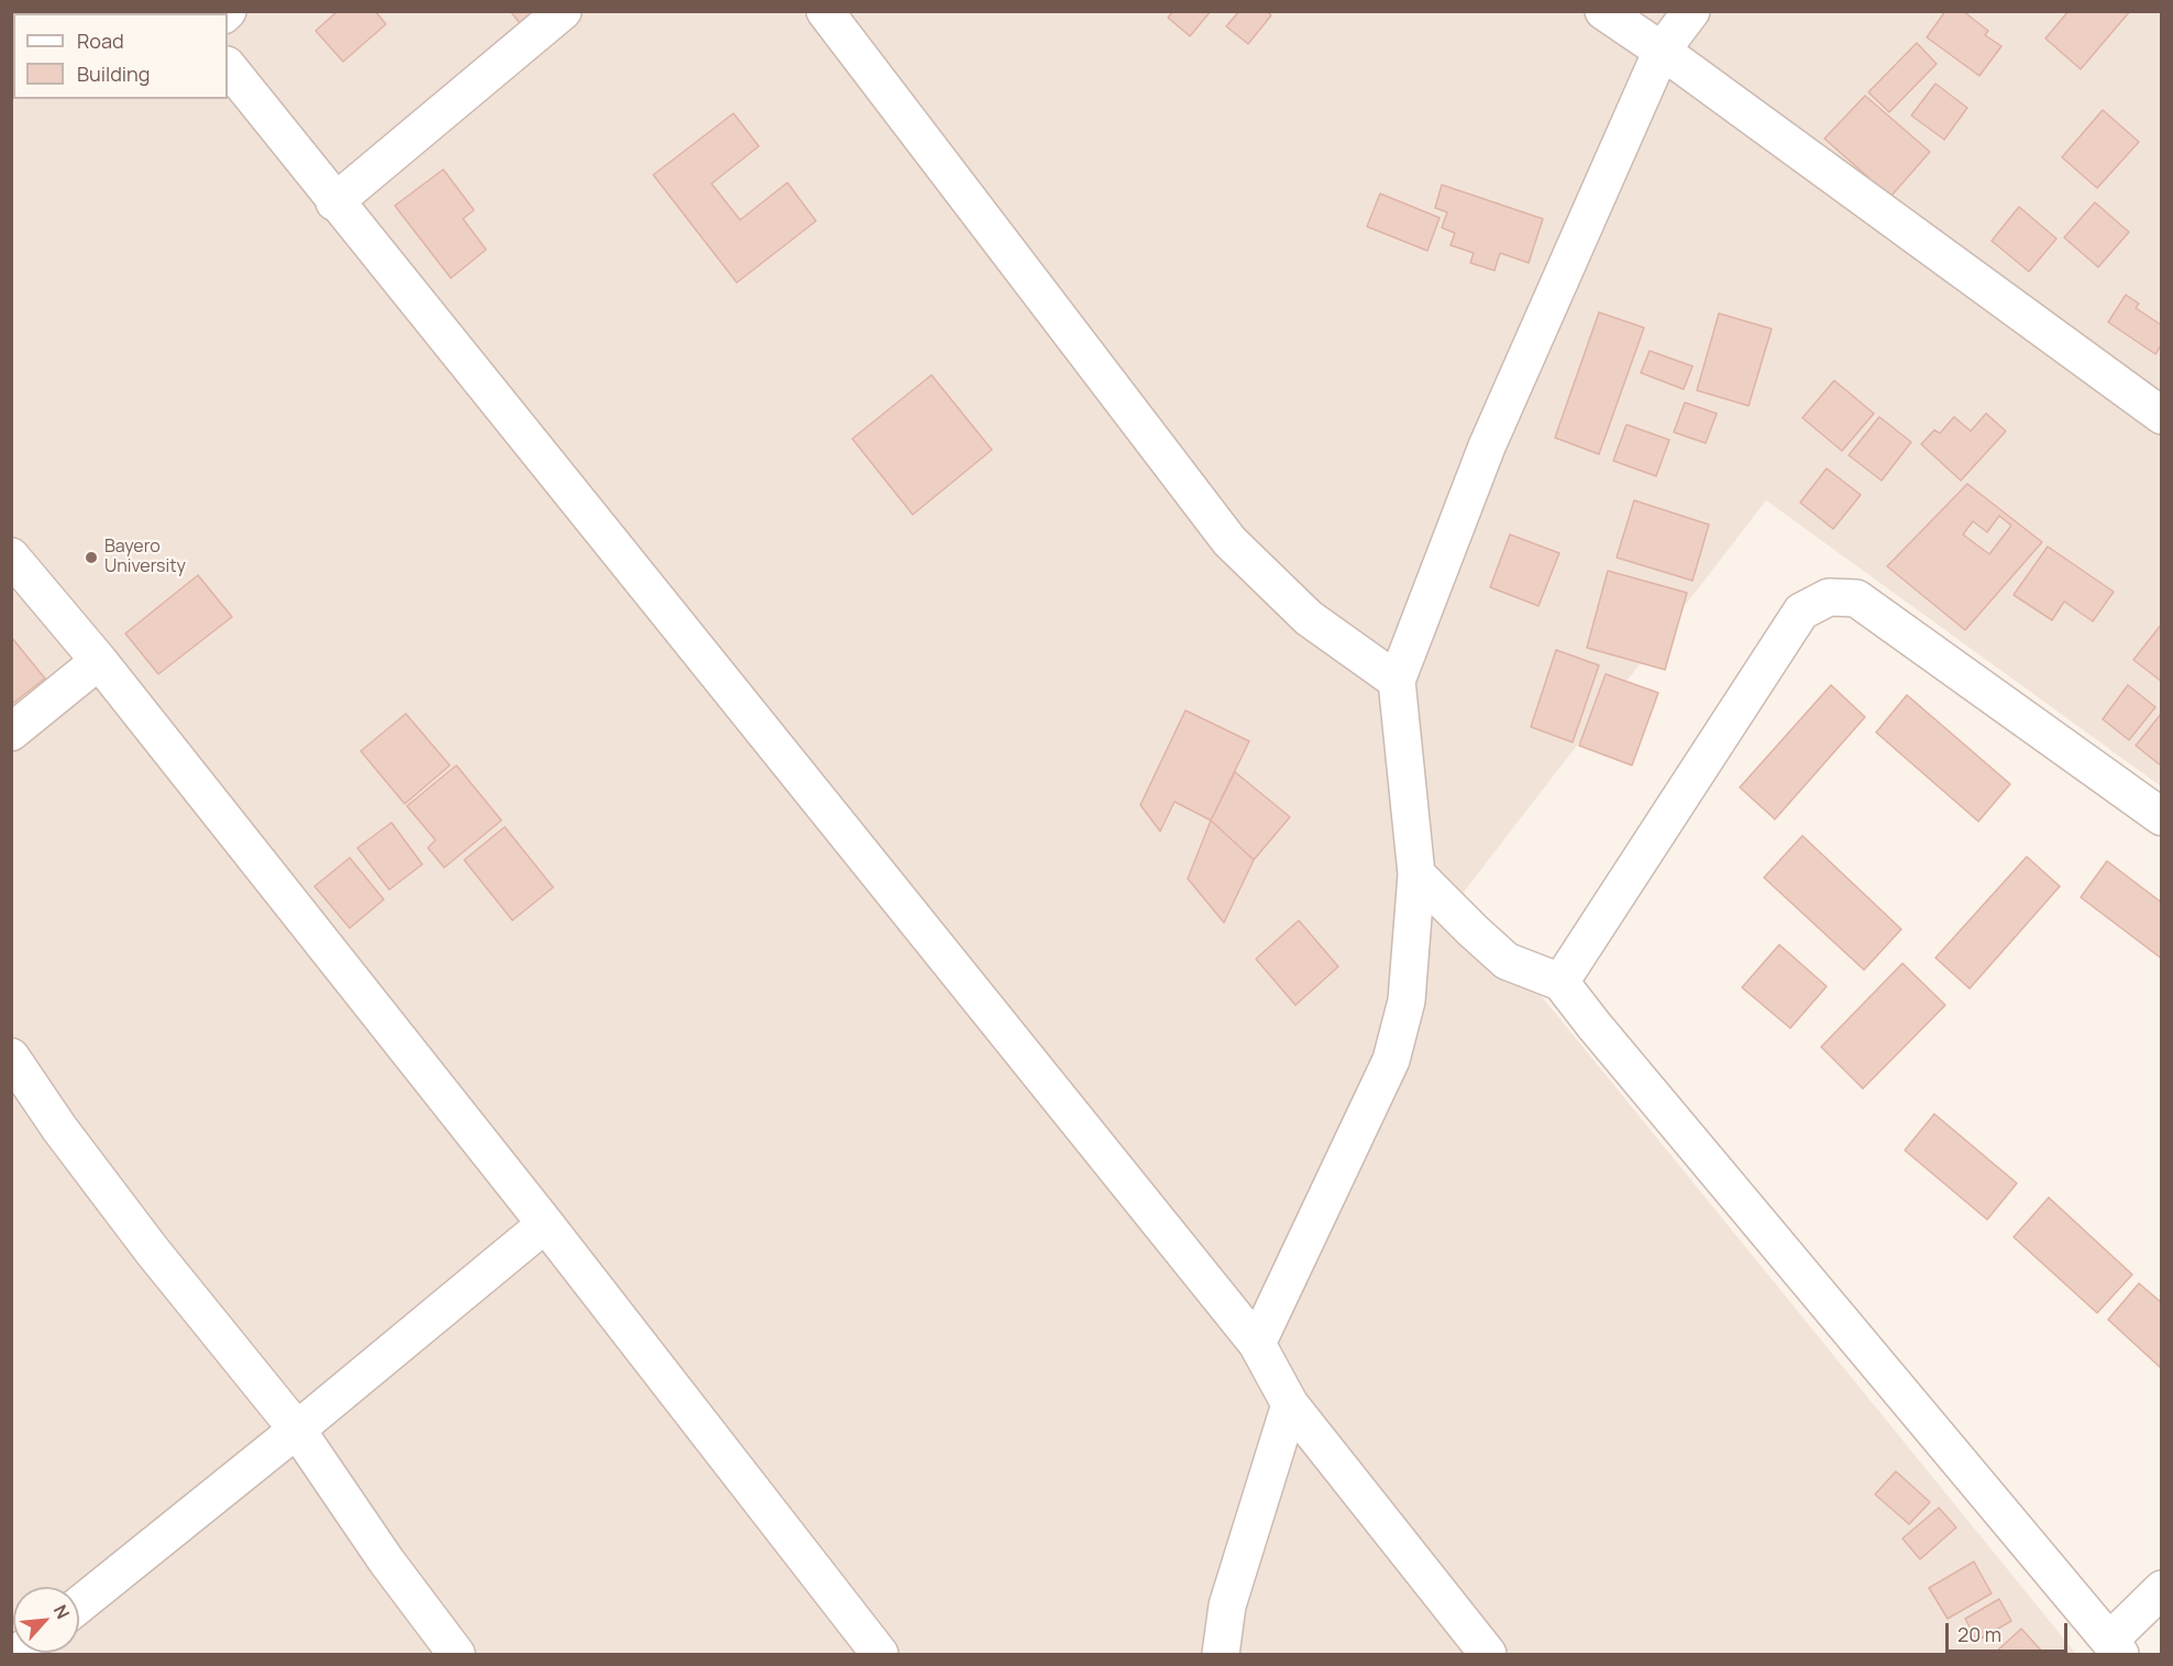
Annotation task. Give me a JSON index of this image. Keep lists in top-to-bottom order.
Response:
{
  "places": ["Bayero University"],
  "legend": ["Road", "Building"],
  "scale_bar": "20 m",
  "north": "top right"
}
